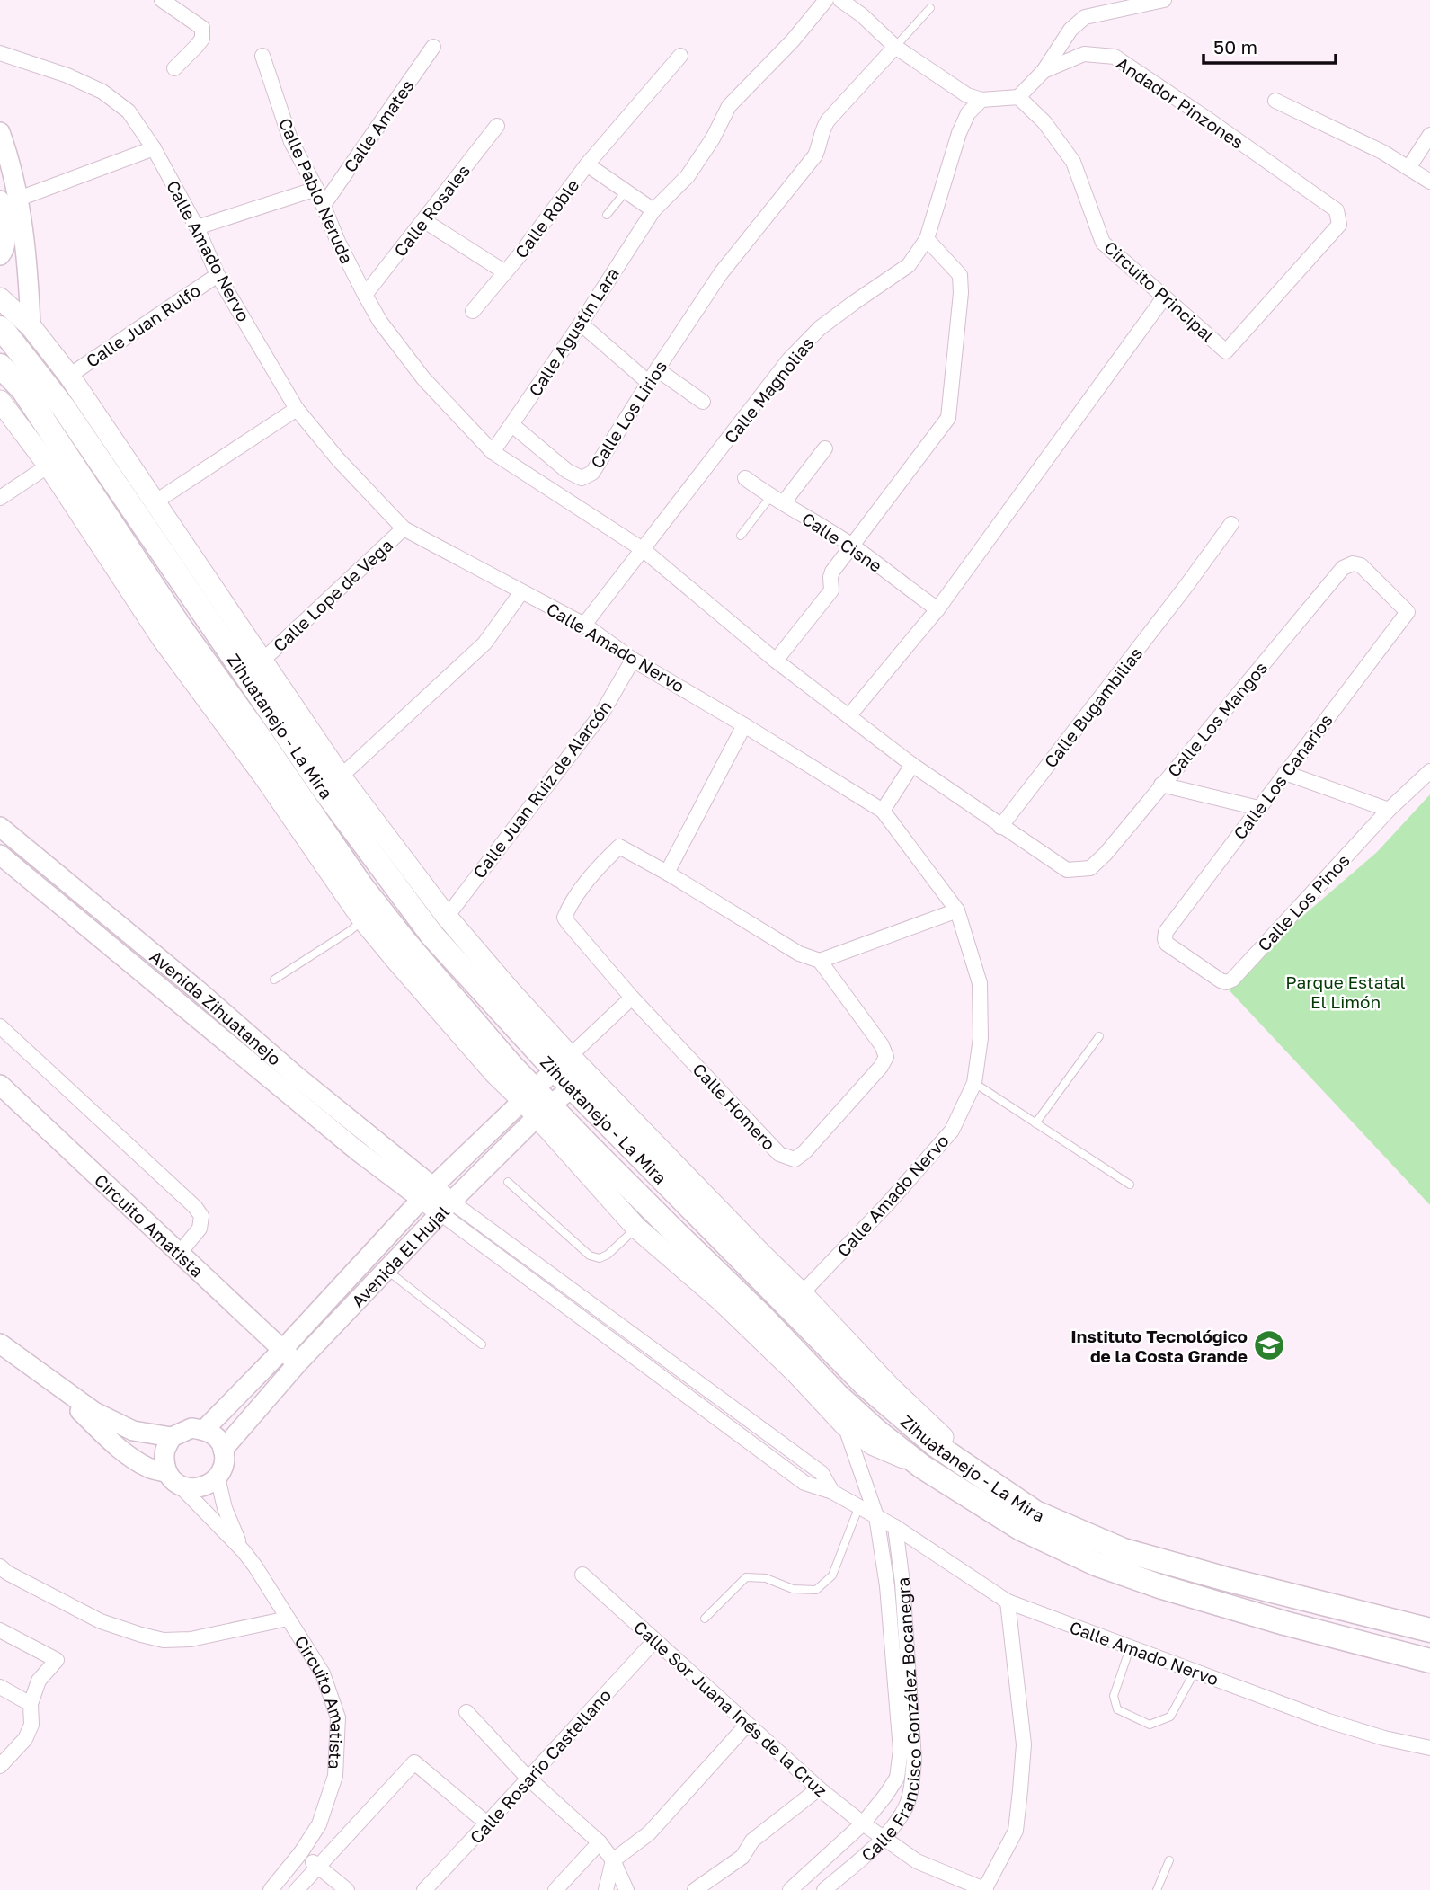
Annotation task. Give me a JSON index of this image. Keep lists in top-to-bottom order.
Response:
{
  "streets": {
    "highway": ["Zihuatanejo - La Mira"],
    "street": [
      "Andador Pinzones",
      "Calle Amates",
      "Calle Pablo Neruda",
      "Calle Rosales",
      "Calle Roble",
      "Calle Amado Nervo",
      "Circuito Principal",
      "Calle Juan Rulfo",
      "Calle Agustín Lara",
      "Calle Magnolias",
      "Calle Los Lirios",
      "Calle Cisne",
      "Calle Lope de Vega",
      "Calle Bugambilias",
      "Calle Los Mangos",
      "Calle Los Canarios",
      "Calle Juan Ruiz de Alarcón",
      "Calle Los Pinos",
      "Avenida Zihuatanejo",
      "Calle Homero",
      "Circuito Amatista",
      "Avenida El Hujal",
      "Calle Sor Juana Inés de la Cruz",
      "Calle Francisco González Bocanegra",
      "Calle Rosario Castellano"
    ]
  },
  "crossings": [
    ["Andador Pinzones", "Circuito Principal"],
    ["Calle Amates", "Calle Pablo Neruda"],
    ["Calle Pablo Neruda", "Calle Rosales"],
    ["Calle Pablo Neruda", "Calle Agustín Lara"],
    ["Calle Pablo Neruda", "Calle Magnolias"],
    ["Calle Pablo Neruda", "Calle Bugambilias"],
    ["Calle Pablo Neruda", "Calle Los Mangos"],
    ["Calle Amado Nervo", "Calle Juan Rulfo"],
    ["Calle Amado Nervo", "Calle Magnolias"],
    ["Calle Amado Nervo", "Calle Lope de Vega"],
    ["Calle Amado Nervo", "Calle Juan Ruiz de Alarcón"],
    ["Calle Amado Nervo", "Avenida Zihuatanejo"],
    ["Calle Amado Nervo", "Avenida El Hujal"],
    ["Calle Amado Nervo", "Calle Francisco González Bocanegra"],
    ["Calle Agustín Lara", "Calle Los Lirios"],
    ["Calle Los Mangos", "Calle Los Canarios"],
    ["Zihuatanejo - La Mira", "Avenida El Hujal"],
    ["Calle Los Canarios", "Calle Los Pinos"],
    ["Avenida Zihuatanejo", "Avenida El Hujal"],
    ["Circuito Amatista", "Avenida El Hujal"],
    ["Calle Sor Juana Inés de la Cruz", "Calle Francisco González Bocanegra"],
    ["Calle Sor Juana Inés de la Cruz", "Calle Rosario Castellano"]
  ],
  "parks": ["Parque Estatal El Limón"],
  "places": {
    "school or university": ["Instituto Tecnológico de la Costa Grande"]
  },
  "scale_bar": "50 m"
}
